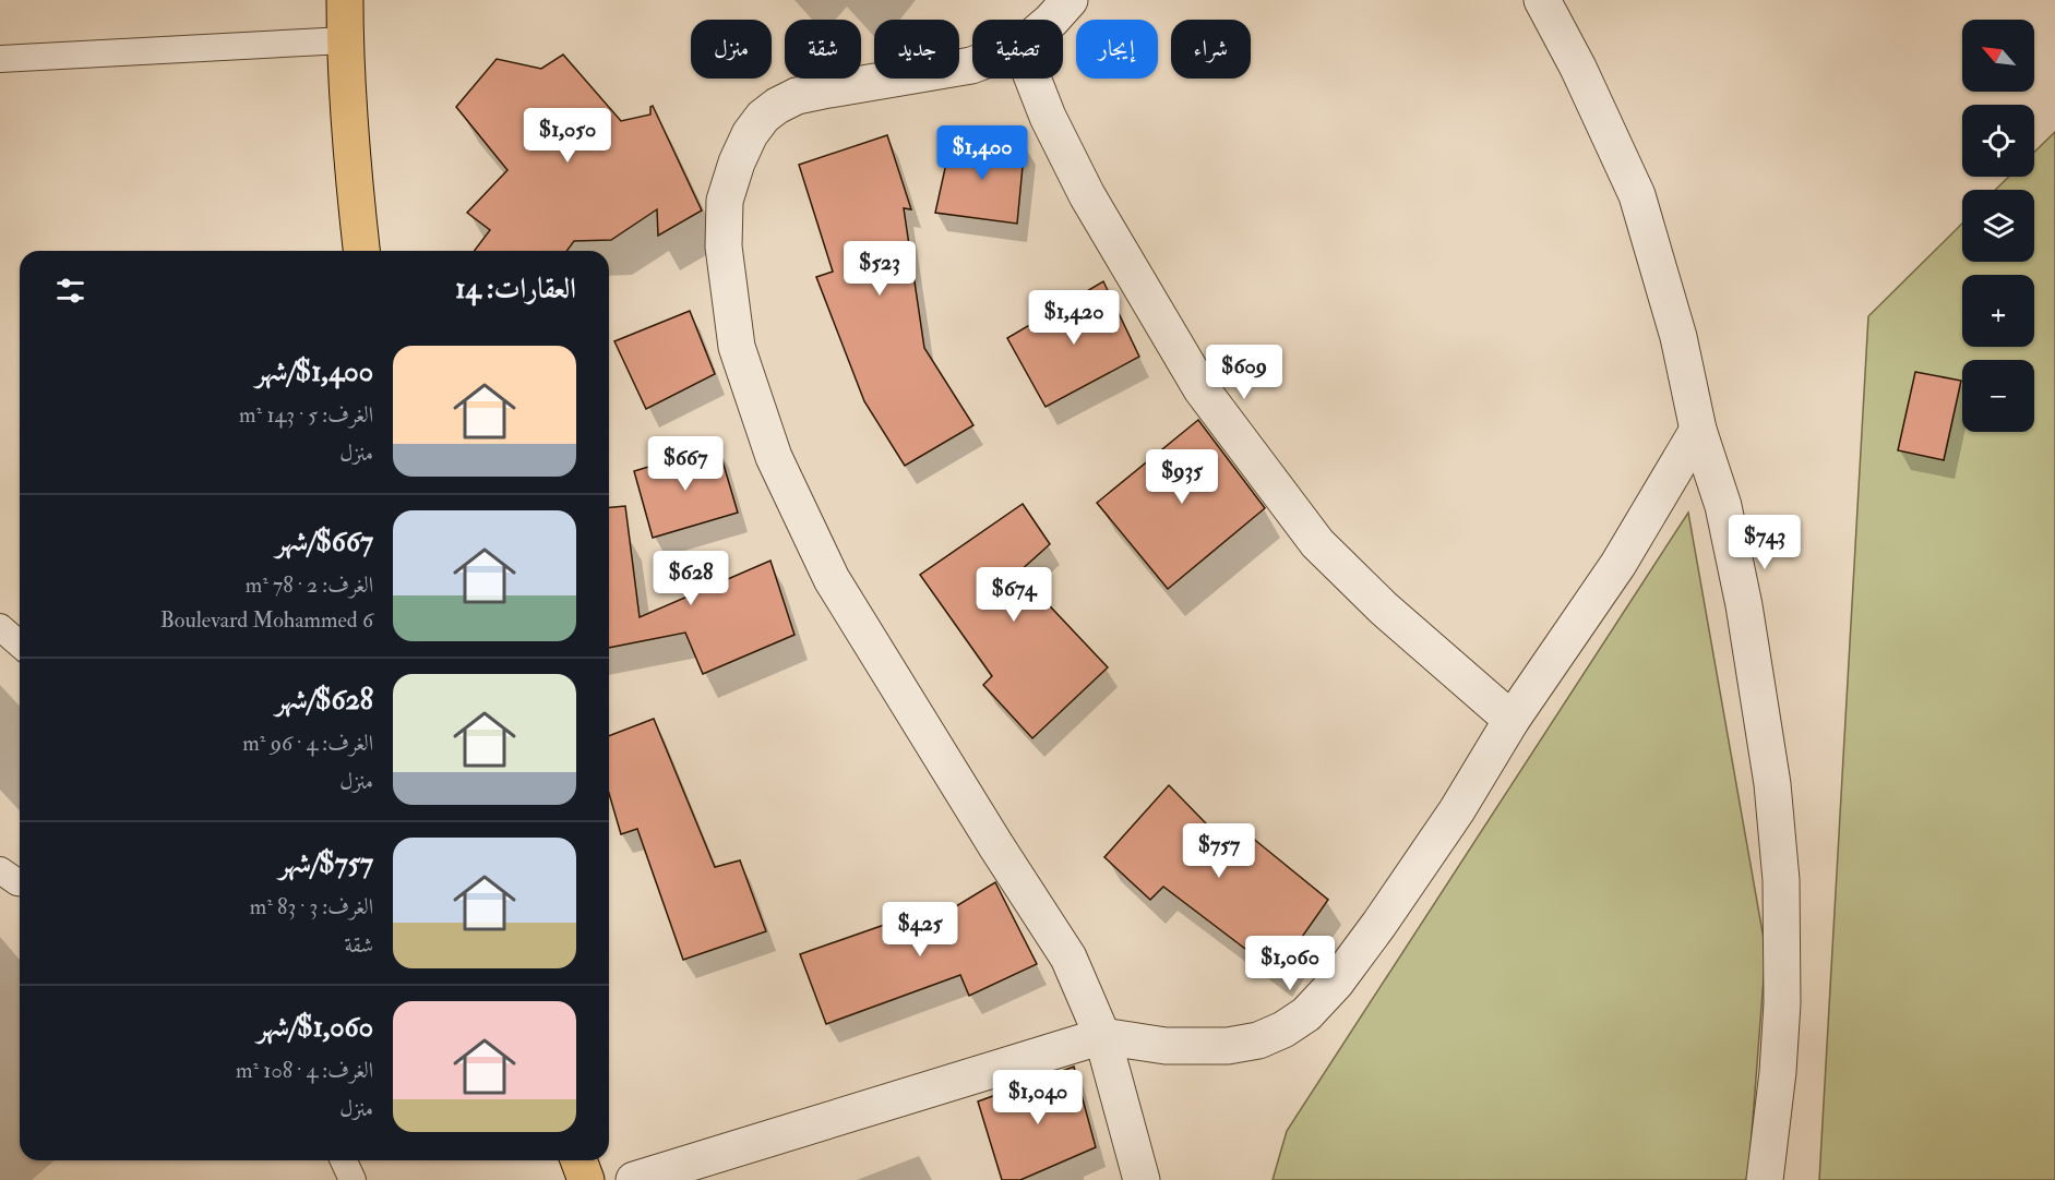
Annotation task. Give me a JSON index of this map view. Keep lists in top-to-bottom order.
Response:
{
  "north": "top left",
  "page": {
    "map_buttons": ["+", "−"],
    "chip": [
      "شراء",
      "إيجار",
      "تصفية",
      "جديد",
      "شقة",
      "منزل"
    ],
    "price": [
      "$1,050",
      "$1,400",
      "$523",
      "$1,420",
      "$609",
      "$667",
      "$935",
      "$743",
      "$628",
      "$674",
      "$757",
      "$425",
      "$1,060",
      "$1,040"
    ],
    "heading": "العقارات: 14",
    "list": [
      {
        "name": "$1,400/شهر",
        "note": "الغرف: 5 · 143 m² · منزل"
      },
      {
        "name": "$667/شهر",
        "note": "الغرف: 2 · 78 m² · Boulevard Mohammed 6"
      },
      {
        "name": "$628/شهر",
        "note": "الغرف: 4 · 96 m² · منزل"
      },
      {
        "name": "$757/شهر",
        "note": "الغرف: 3 · 83 m² · شقة"
      },
      {
        "name": "$1,060/شهر",
        "note": "الغرف: 4 · 108 m² · منزل"
      }
    ]
  }
}
